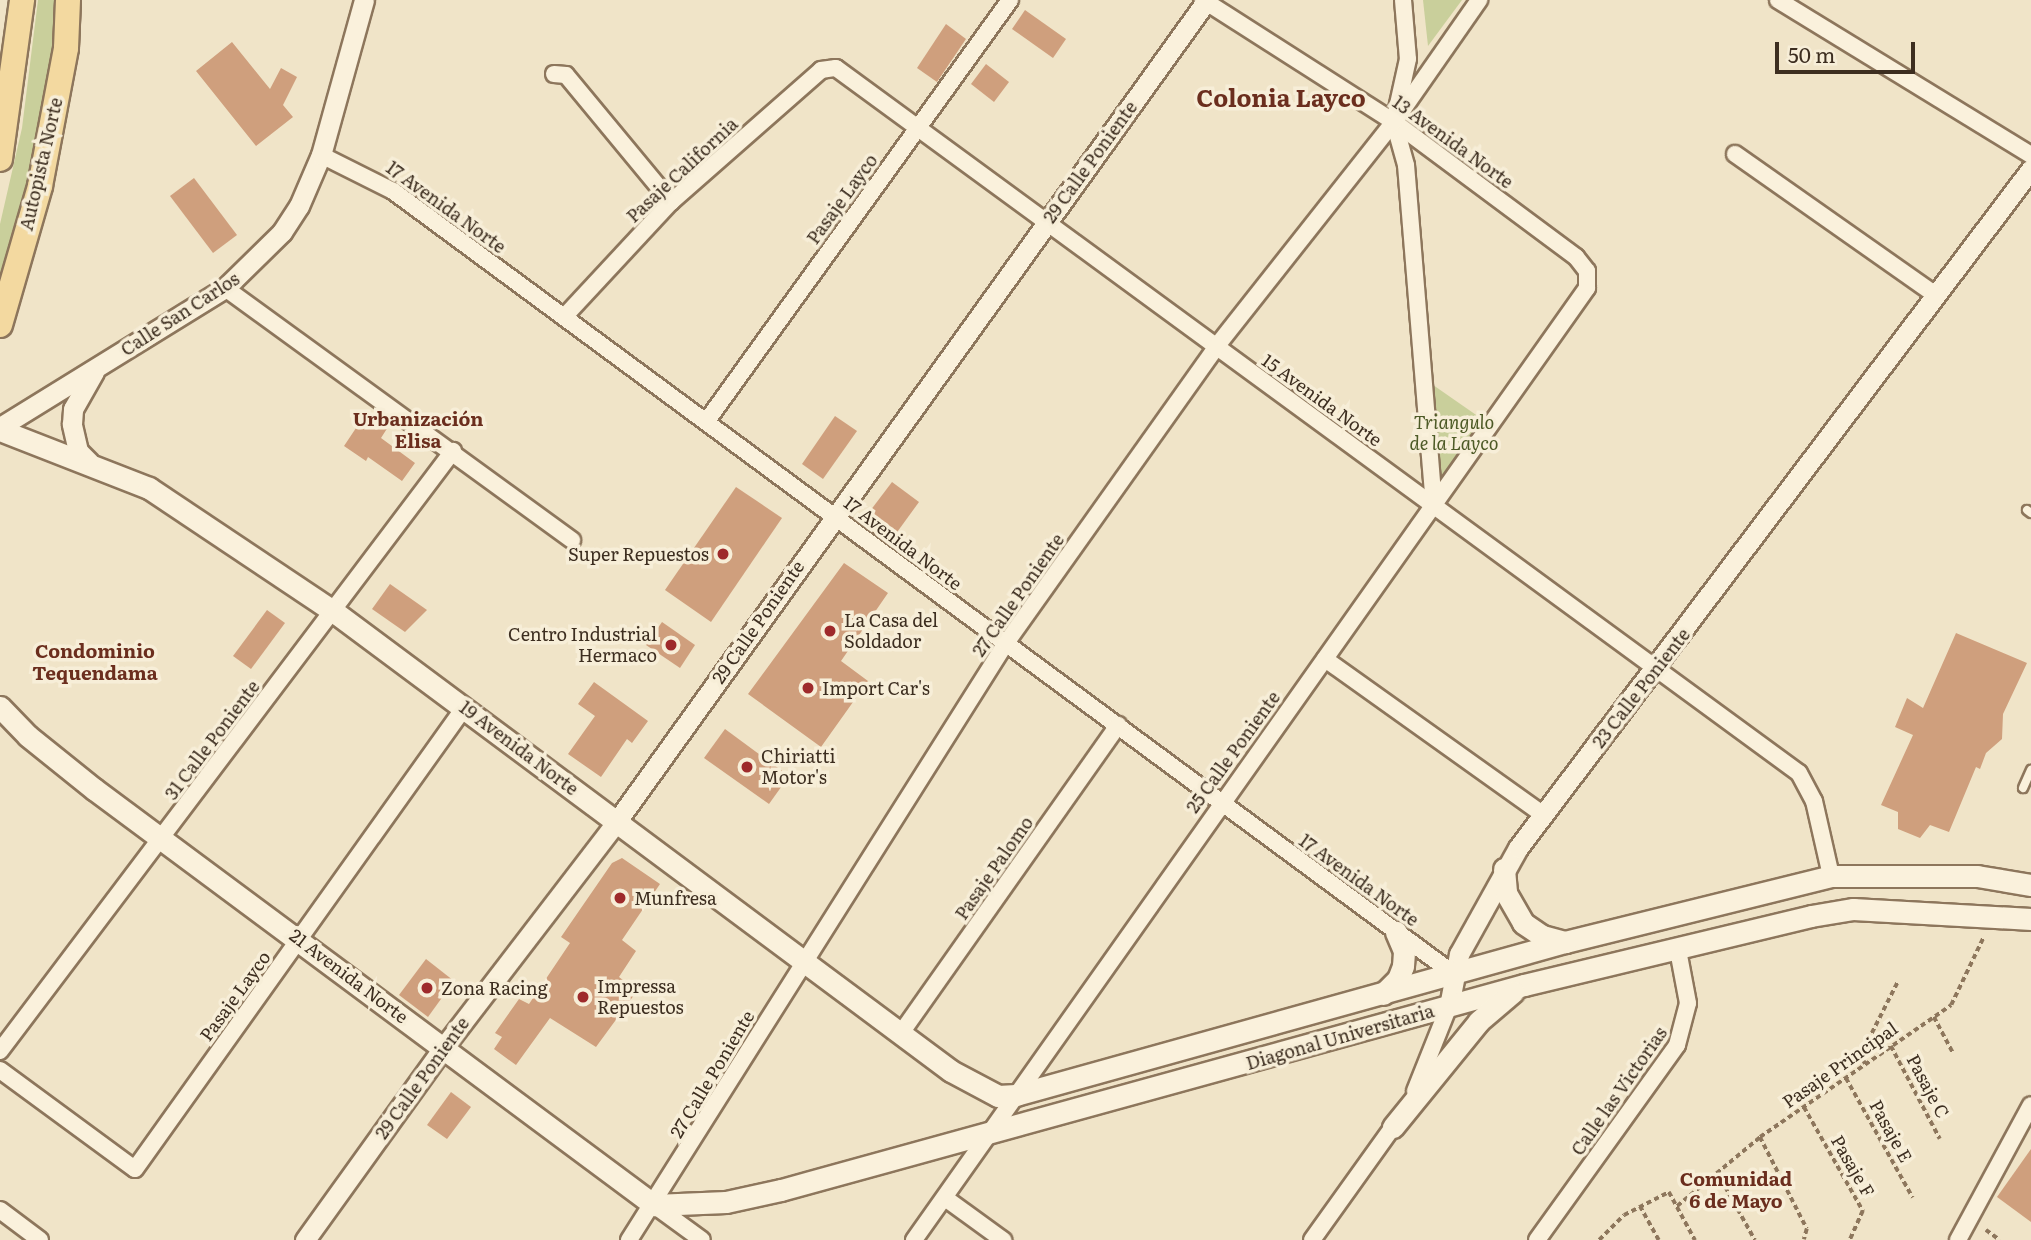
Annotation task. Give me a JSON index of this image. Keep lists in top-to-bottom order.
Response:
{
  "streets": {
    "main road": [
      "Autopista Norte",
      "19 Avenida Norte",
      "21 Avenida Norte",
      "Diagonal Universitaria"
    ],
    "street": [
      "13 Avenida Norte",
      "29 Calle Poniente",
      "Pasaje California",
      "Pasaje Layco",
      "17 Avenida Norte",
      "Calle San Carlos",
      "15 Avenida Norte",
      "27 Calle Poniente",
      "23 Calle Poniente",
      "31 Calle Poniente",
      "25 Calle Poniente",
      "Pasaje Palomo",
      "Calle las Victorias"
    ],
    "path": [
      "Pasaje Principal",
      "Pasaje C",
      "Pasaje E",
      "Pasaje F"
    ]
  },
  "crossings": [
    ["13 Avenida Norte", "29 Calle Poniente"],
    ["13 Avenida Norte", "27 Calle Poniente"],
    ["13 Avenida Norte", "25 Calle Poniente"],
    ["29 Calle Poniente", "17 Avenida Norte"],
    ["29 Calle Poniente", "15 Avenida Norte"],
    ["29 Calle Poniente", "19 Avenida Norte"],
    ["29 Calle Poniente", "21 Avenida Norte"],
    ["Pasaje California", "17 Avenida Norte"],
    ["Pasaje California", "15 Avenida Norte"],
    ["Pasaje Layco", "17 Avenida Norte"],
    ["Pasaje Layco", "15 Avenida Norte"],
    ["Pasaje Layco", "19 Avenida Norte"],
    ["Pasaje Layco", "21 Avenida Norte"],
    ["17 Avenida Norte", "Calle San Carlos"],
    ["17 Avenida Norte", "27 Calle Poniente"],
    ["17 Avenida Norte", "23 Calle Poniente"],
    ["17 Avenida Norte", "25 Calle Poniente"],
    ["17 Avenida Norte", "Pasaje Palomo"],
    ["17 Avenida Norte", "Diagonal Universitaria"],
    ["Calle San Carlos", "19 Avenida Norte"],
    ["15 Avenida Norte", "27 Calle Poniente"],
    ["15 Avenida Norte", "23 Calle Poniente"],
    ["15 Avenida Norte", "25 Calle Poniente"],
    ["15 Avenida Norte", "Diagonal Universitaria"],
    ["27 Calle Poniente", "19 Avenida Norte"],
    ["27 Calle Poniente", "21 Avenida Norte"],
    ["27 Calle Poniente", "Diagonal Universitaria"],
    ["23 Calle Poniente", "Diagonal Universitaria"],
    ["31 Calle Poniente", "19 Avenida Norte"],
    ["31 Calle Poniente", "21 Avenida Norte"],
    ["19 Avenida Norte", "25 Calle Poniente"],
    ["19 Avenida Norte", "Pasaje Palomo"],
    ["19 Avenida Norte", "Diagonal Universitaria"],
    ["25 Calle Poniente", "Diagonal Universitaria"],
    ["21 Avenida Norte", "Diagonal Universitaria"],
    ["Diagonal Universitaria", "Calle las Victorias"],
    ["Pasaje Principal", "Pasaje C"],
    ["Pasaje Principal", "Pasaje E"],
    ["Pasaje Principal", "Pasaje F"]
  ],
  "districts": [
    "Colonia Layco",
    "Urbanización Elisa",
    "Condominio Tequendama",
    "Comunidad 6 de Mayo"
  ],
  "parks": ["Triangulo de la Layco"],
  "places": [
    "Super Repuestos",
    "La Casa del Soldador",
    "Centro Industrial Hermaco",
    "Import Car's",
    "Chiriatti Motor's",
    "Munfresa",
    "Zona Racing",
    "Impressa Repuestos"
  ],
  "scale_bar": "50 m"
}
